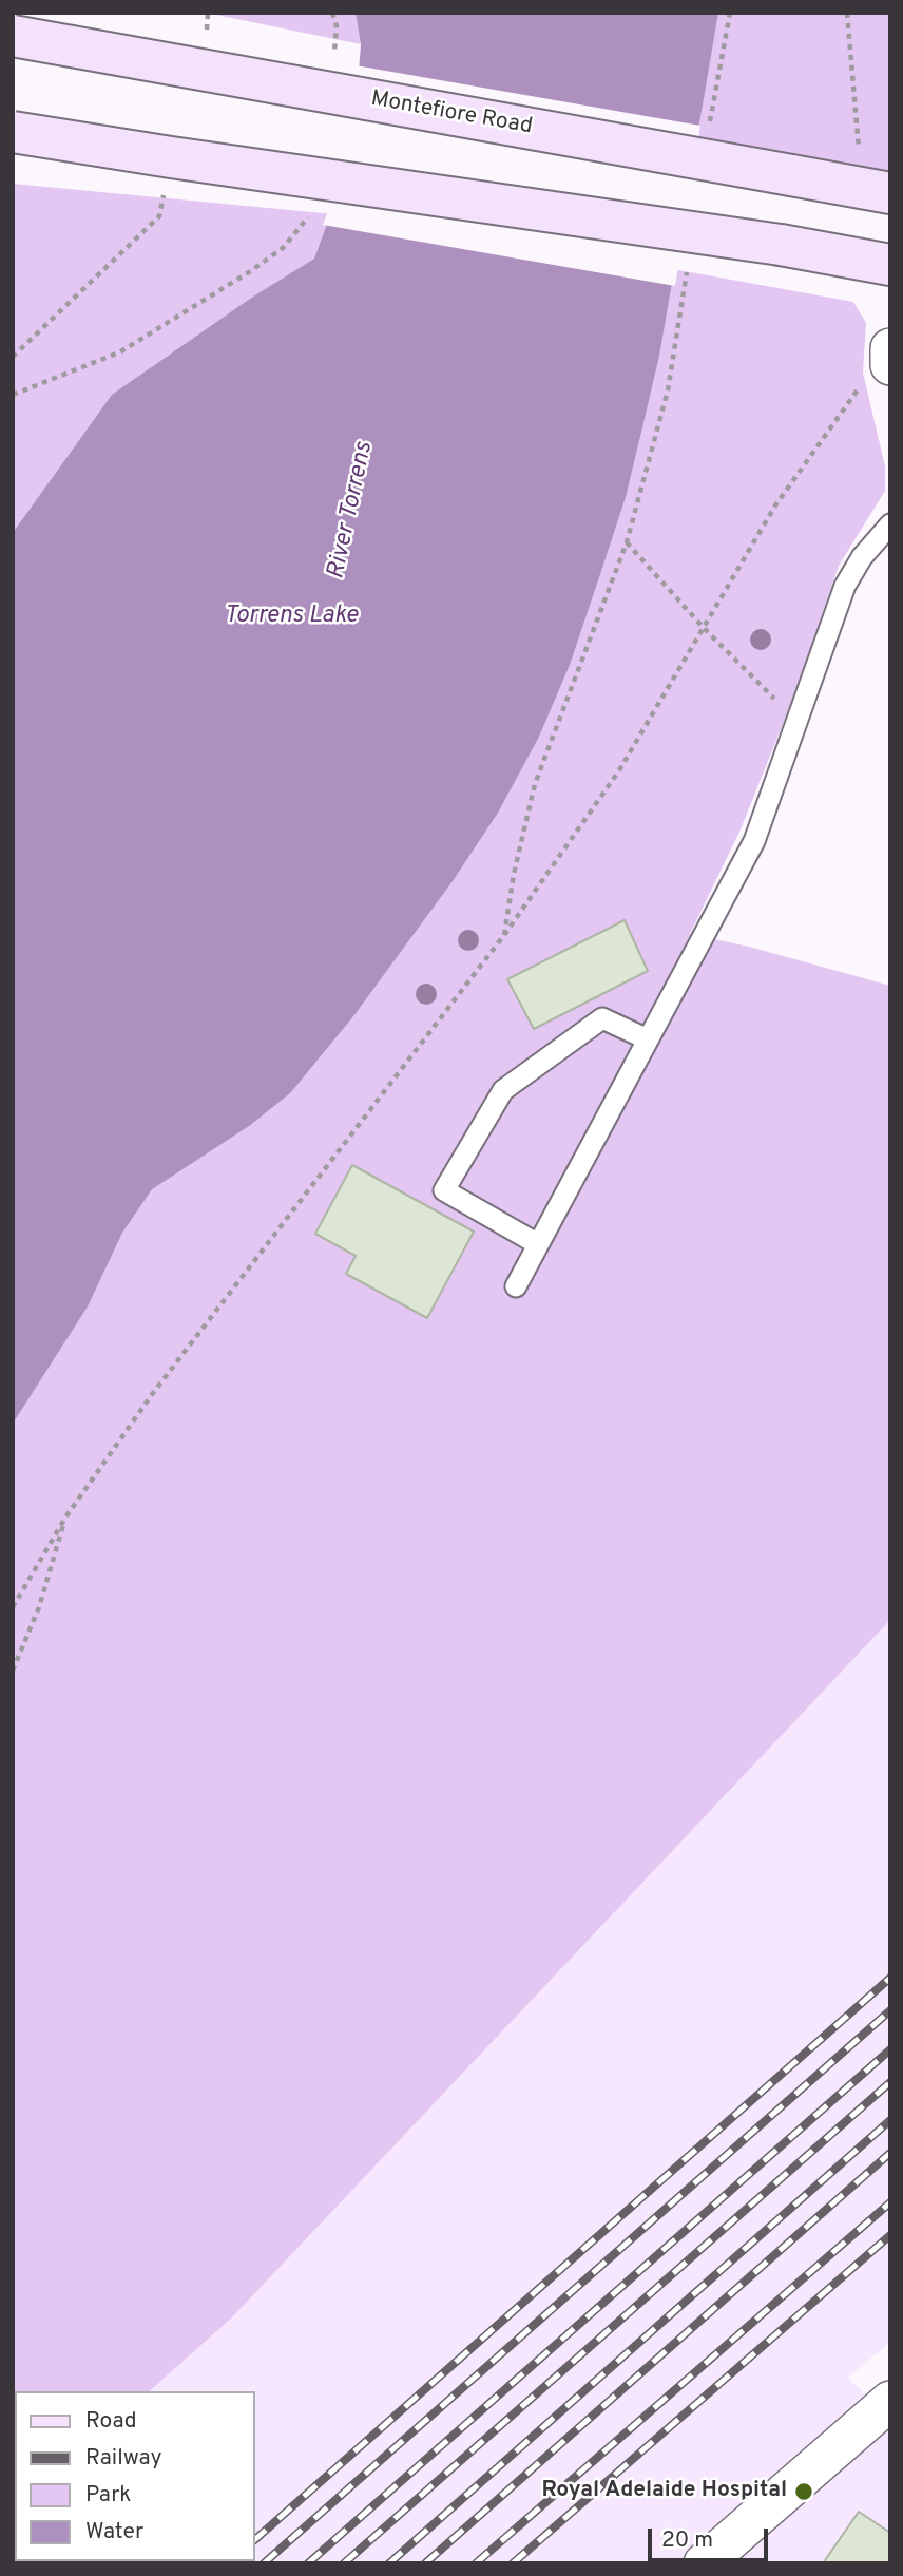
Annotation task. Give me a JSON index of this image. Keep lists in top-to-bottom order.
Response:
{
  "streets": {
    "main road": ["Montefiore Road"]
  },
  "water": ["River Torrens", "Torrens Lake"],
  "places": ["Royal Adelaide Hospital"],
  "legend": [
    "Road",
    "Railway",
    "Park",
    "Water"
  ],
  "scale_bar": "20 m"
}
